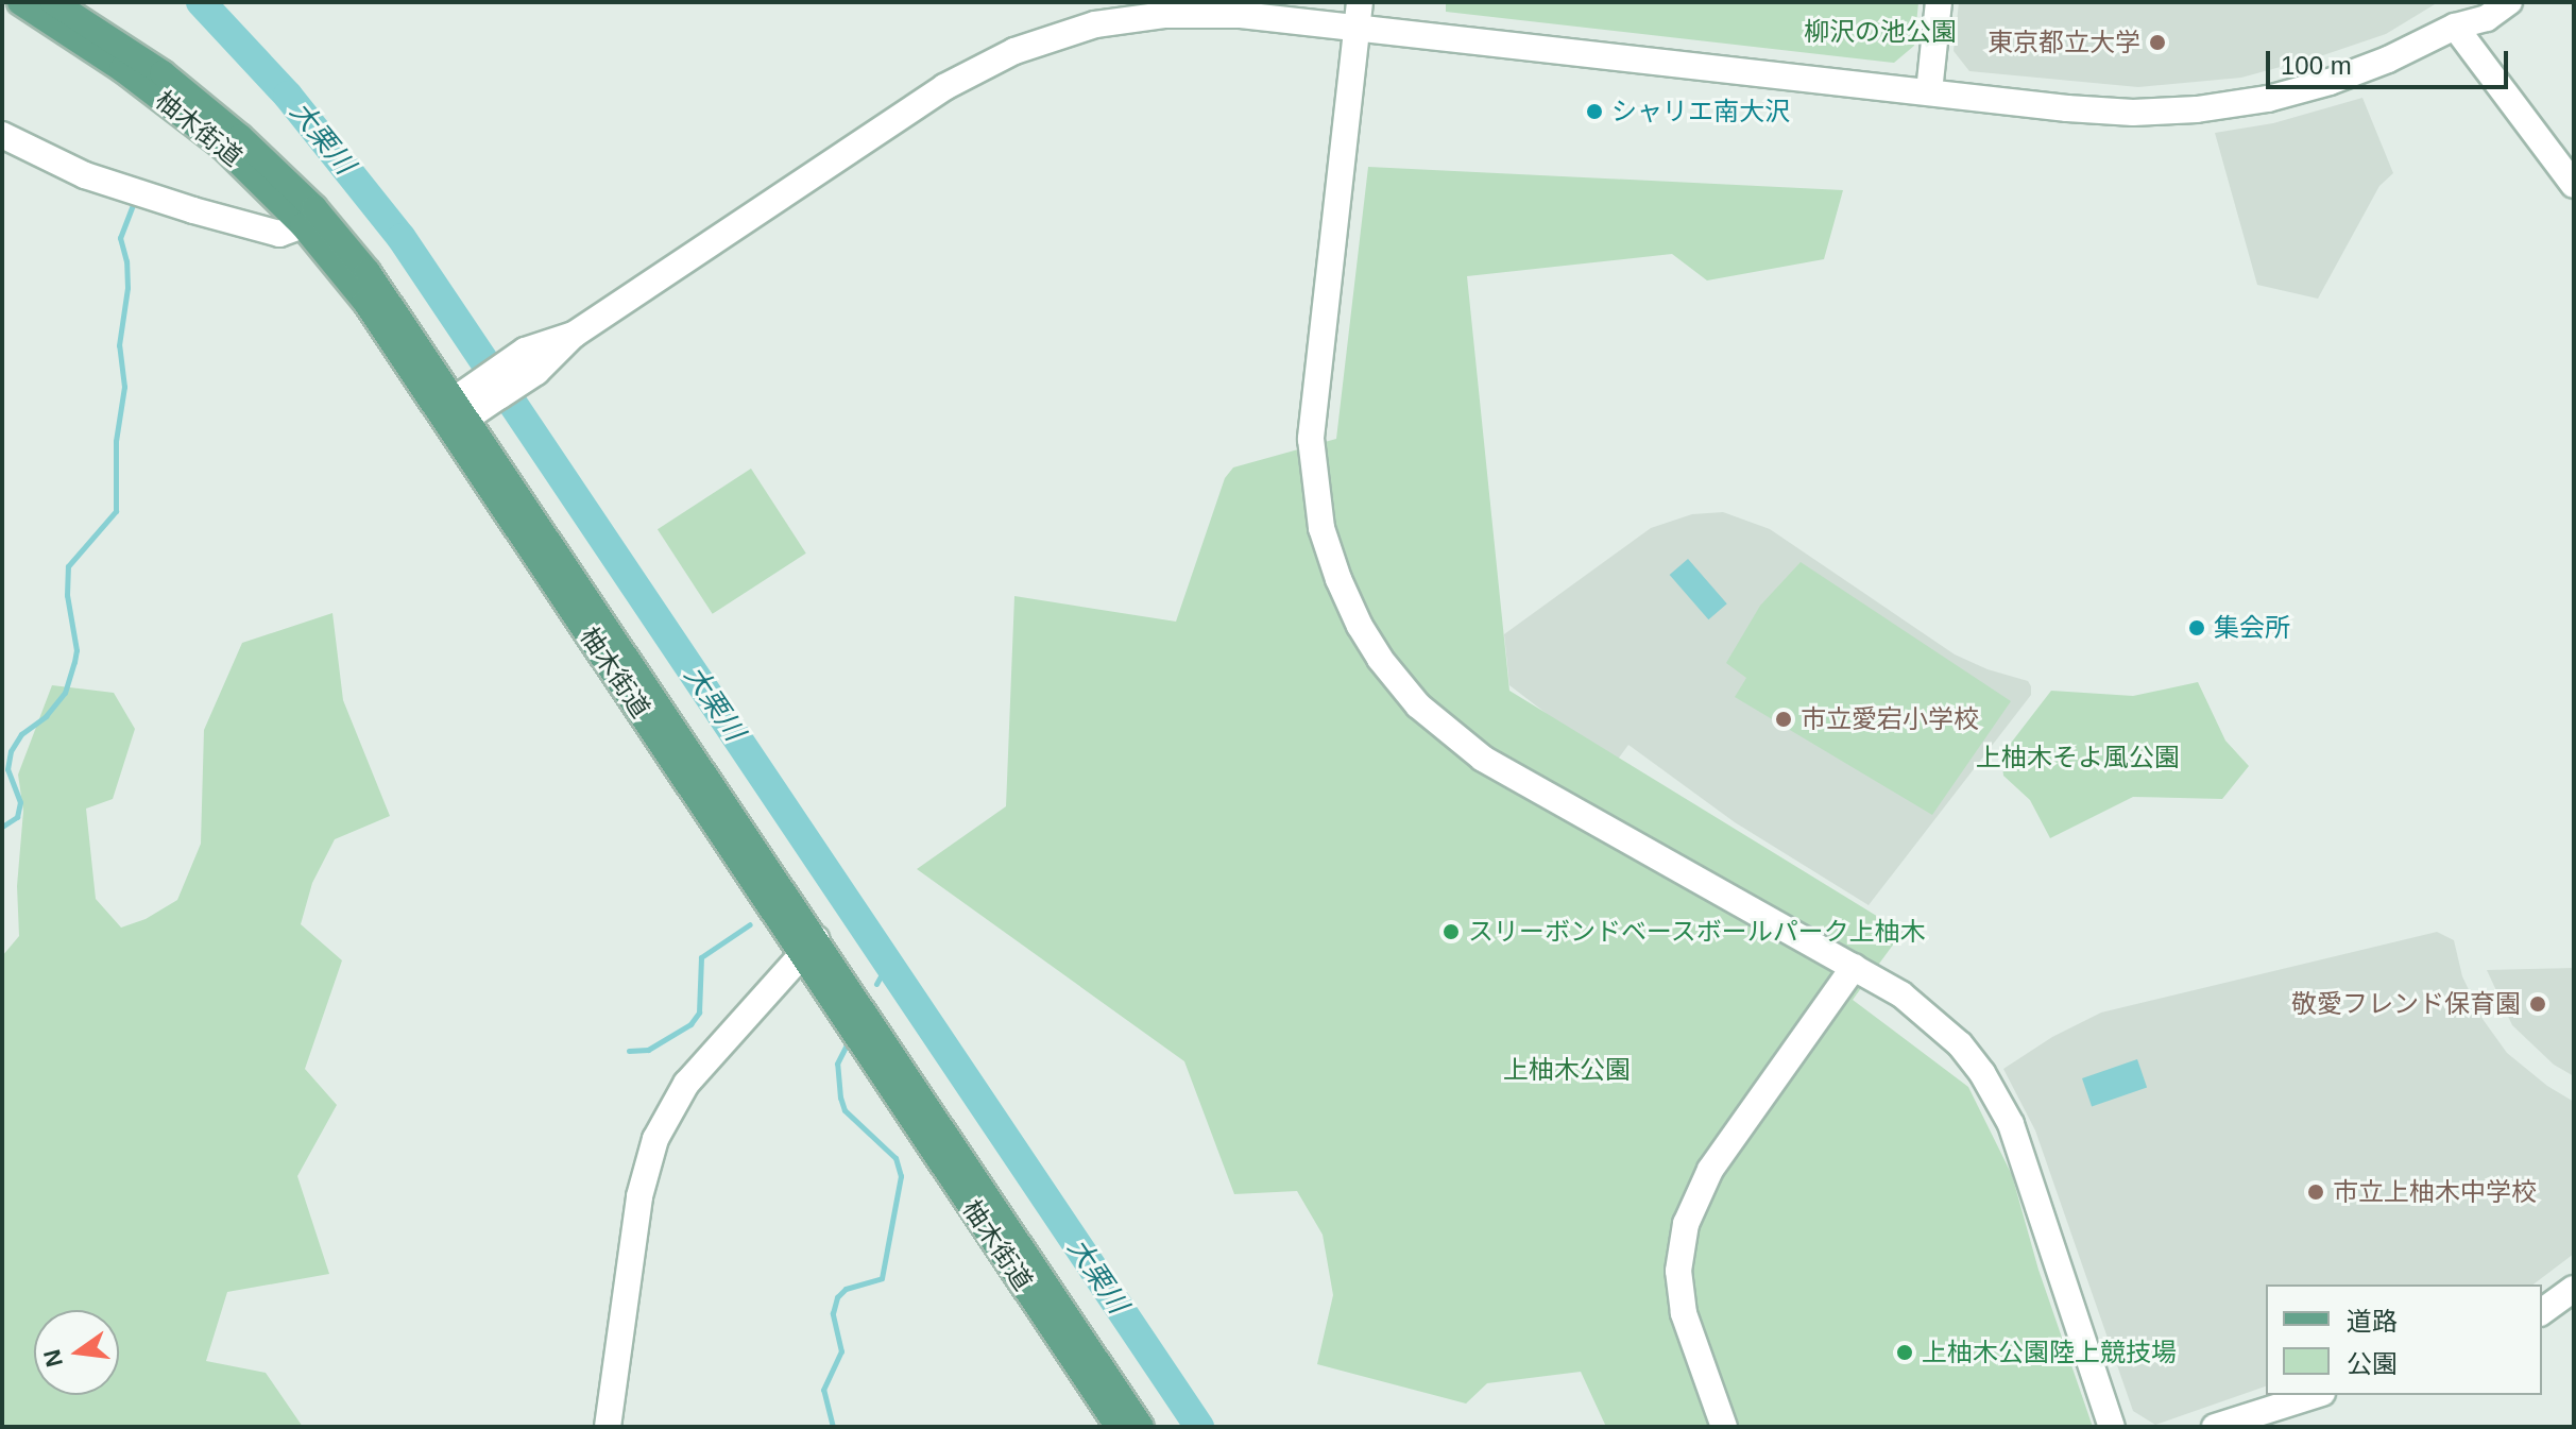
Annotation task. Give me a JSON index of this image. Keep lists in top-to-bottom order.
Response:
{
  "streets": {
    "main road": ["柚木街道"]
  },
  "water": ["大栗川"],
  "parks": ["柳沢の池公園", "上柚木そよ風公園", "上柚木公園"],
  "places": [
    "東京都立大学",
    "シャリエ南大沢",
    "集会所",
    "市立愛宕小学校",
    "スリーボンドベースボールパーク上柚木",
    "敬愛フレンド保育園",
    "市立上柚木中学校",
    "上柚木公園陸上競技場"
  ],
  "legend": ["道路", "公園"],
  "scale_bar": "100 m",
  "north": "left"
}
